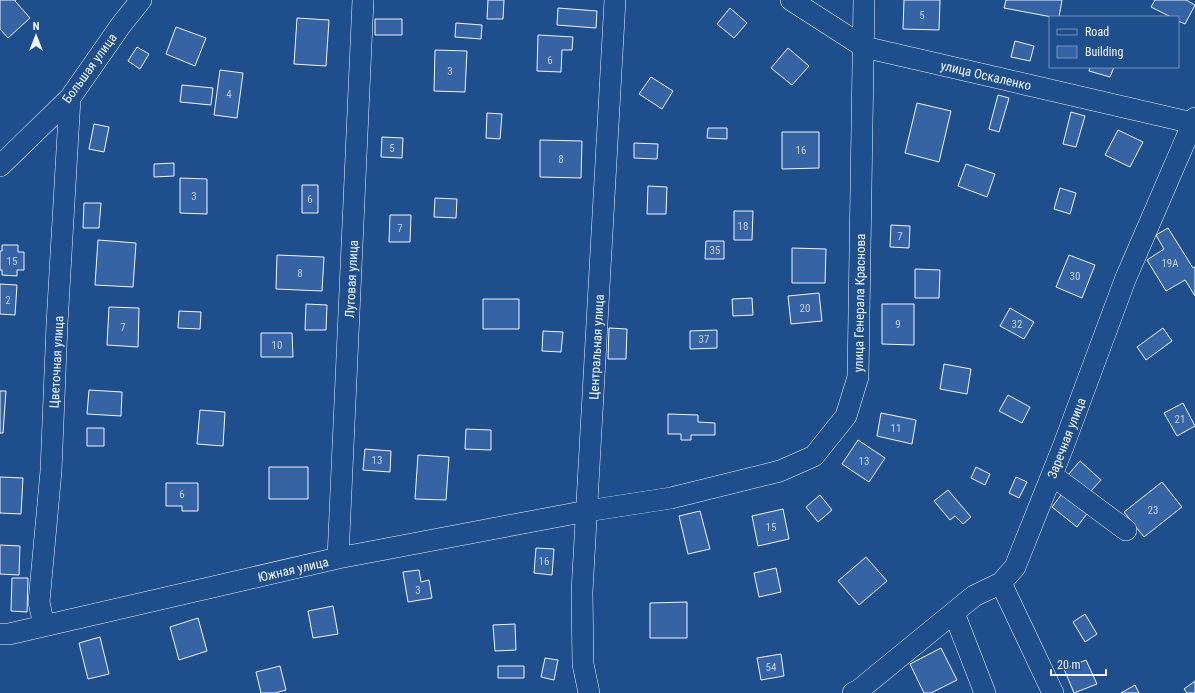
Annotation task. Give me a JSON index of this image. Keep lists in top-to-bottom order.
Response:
{
  "streets": {
    "street": [
      "Большая улица",
      "улица Оскаленко",
      "Луговая улица",
      "улица Генерала Краснова",
      "Центральная улица",
      "Цветочная улица",
      "Заречная улица",
      "Южная улица"
    ]
  },
  "crossings": [
    ["Большая улица", "Цветочная улица"],
    ["улица Оскаленко", "улица Генерала Краснова"],
    ["улица Оскаленко", "Заречная улица"],
    ["Луговая улица", "Южная улица"],
    ["улица Генерала Краснова", "Центральная улица"],
    ["улица Генерала Краснова", "Южная улица"],
    ["Центральная улица", "Южная улица"],
    ["Цветочная улица", "Южная улица"]
  ],
  "house_numbers": [
    "5",
    "6",
    "3",
    "4",
    "5",
    "16",
    "8",
    "3",
    "6",
    "18",
    "7",
    "7",
    "35",
    "15",
    "19А",
    "8",
    "30",
    "2",
    "20",
    "9",
    "32",
    "7",
    "37",
    "10",
    "21",
    "11",
    "13",
    "13",
    "6",
    "23",
    "15",
    "16",
    "3",
    "54"
  ],
  "legend": ["Road", "Building"],
  "scale_bar": "20 m",
  "north": "top"
}
